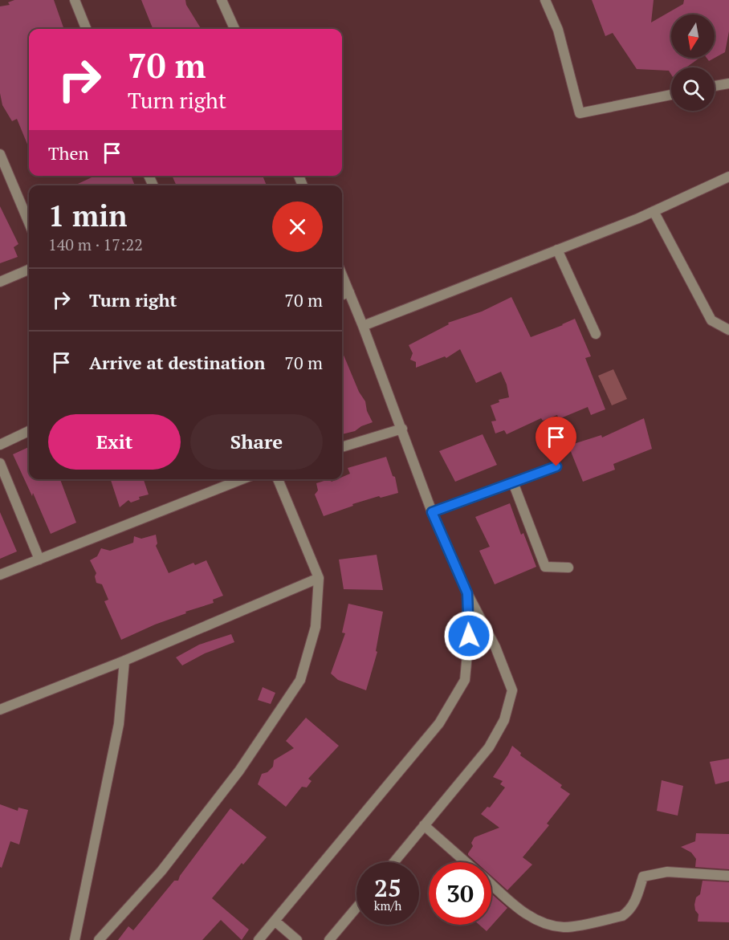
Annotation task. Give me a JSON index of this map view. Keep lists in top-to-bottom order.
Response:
{
  "north": "bottom",
  "page": {
    "turn": ["70 m", "Turn right"],
    "then": "Then",
    "heading": ["1 min", "140 m · 17:22"],
    "list": [
      {
        "name": "Turn right",
        "value": "70 m"
      },
      {
        "name": "Arrive at destination",
        "value": "70 m"
      }
    ],
    "buttons": ["Exit", "Share"],
    "speed": "25 km/h",
    "limit": "30"
  }
}
